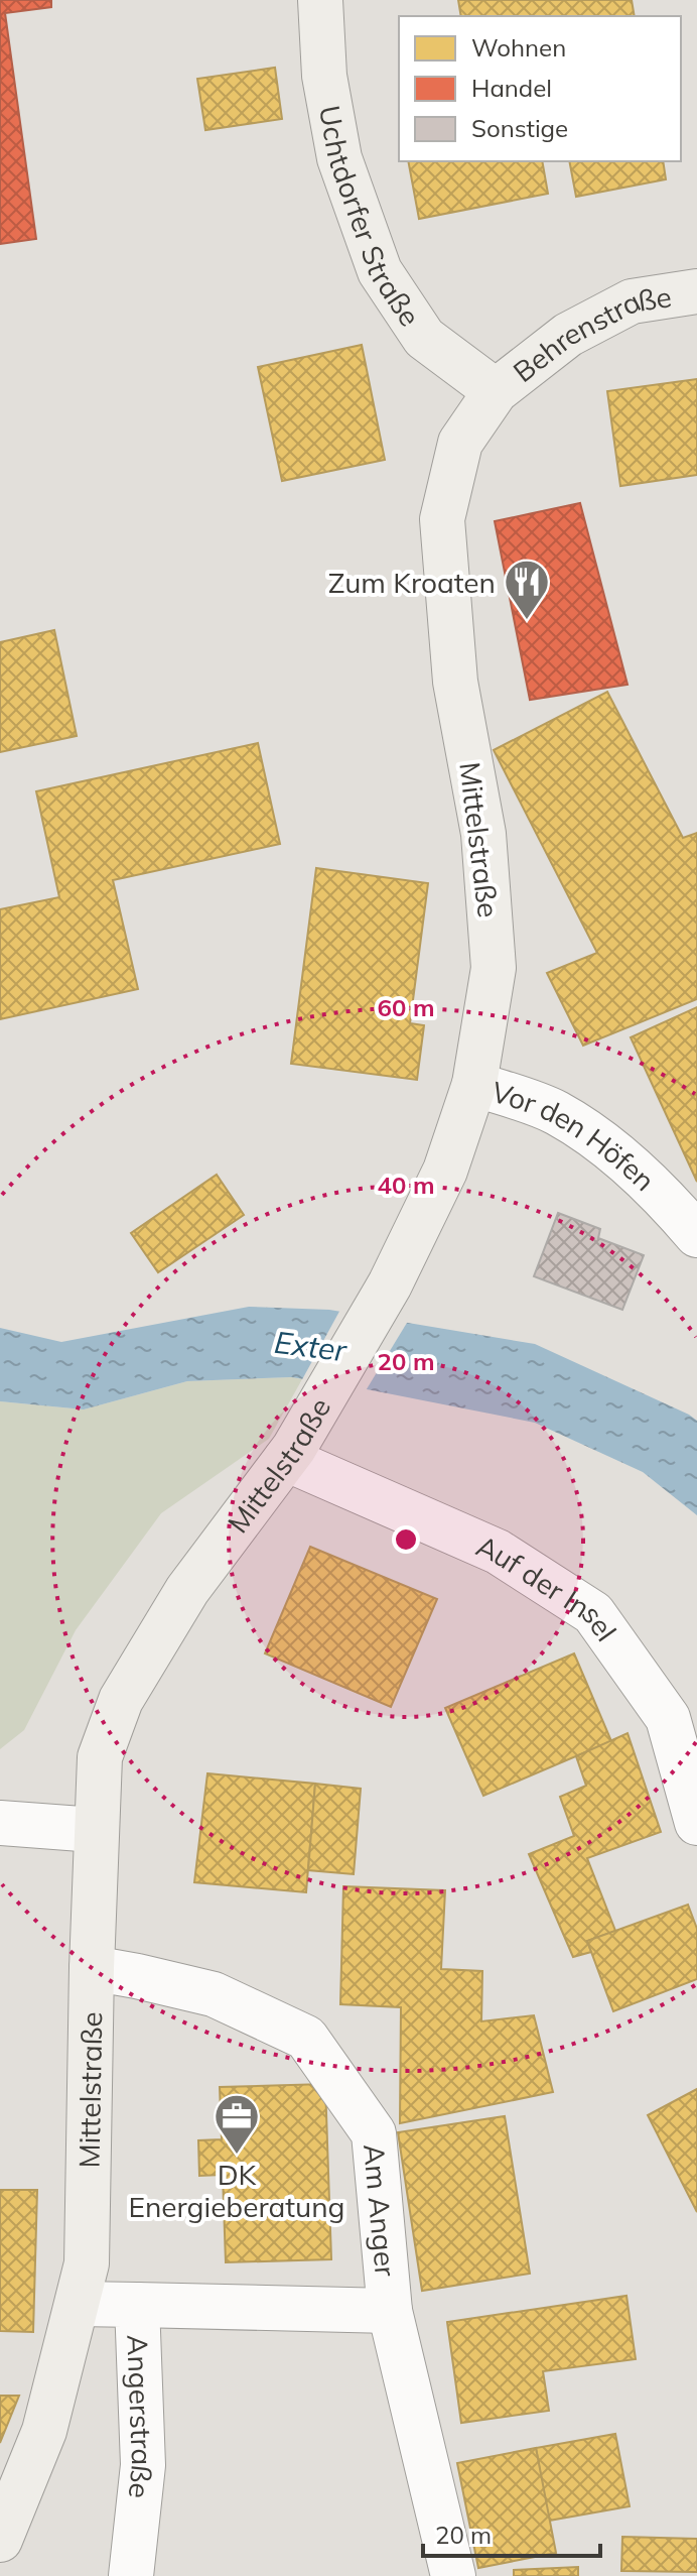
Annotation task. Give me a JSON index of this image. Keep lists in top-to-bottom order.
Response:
{
  "streets": {
    "main road": ["Uchtdorfer Straße", "Behrenstraße", "Mittelstraße"],
    "street": [
      "Vor den Höfen",
      "Auf der Insel",
      "Am Anger",
      "Angerstraße"
    ]
  },
  "crossings": [
    ["Uchtdorfer Straße", "Behrenstraße"],
    ["Uchtdorfer Straße", "Mittelstraße"],
    ["Behrenstraße", "Mittelstraße"],
    ["Mittelstraße", "Vor den Höfen"],
    ["Mittelstraße", "Auf der Insel"],
    ["Mittelstraße", "Am Anger"],
    ["Mittelstraße", "Angerstraße"],
    ["Am Anger", "Angerstraße"]
  ],
  "water": ["Exter"],
  "places": {
    "restaurant": ["Zum Kroaten"],
    "office": ["DK Energieberatung"]
  },
  "legend": ["Wohnen", "Handel", "Sonstige"],
  "scale_bar": "20 m",
  "rings": ["60 m", "40 m", "20 m"]
}
